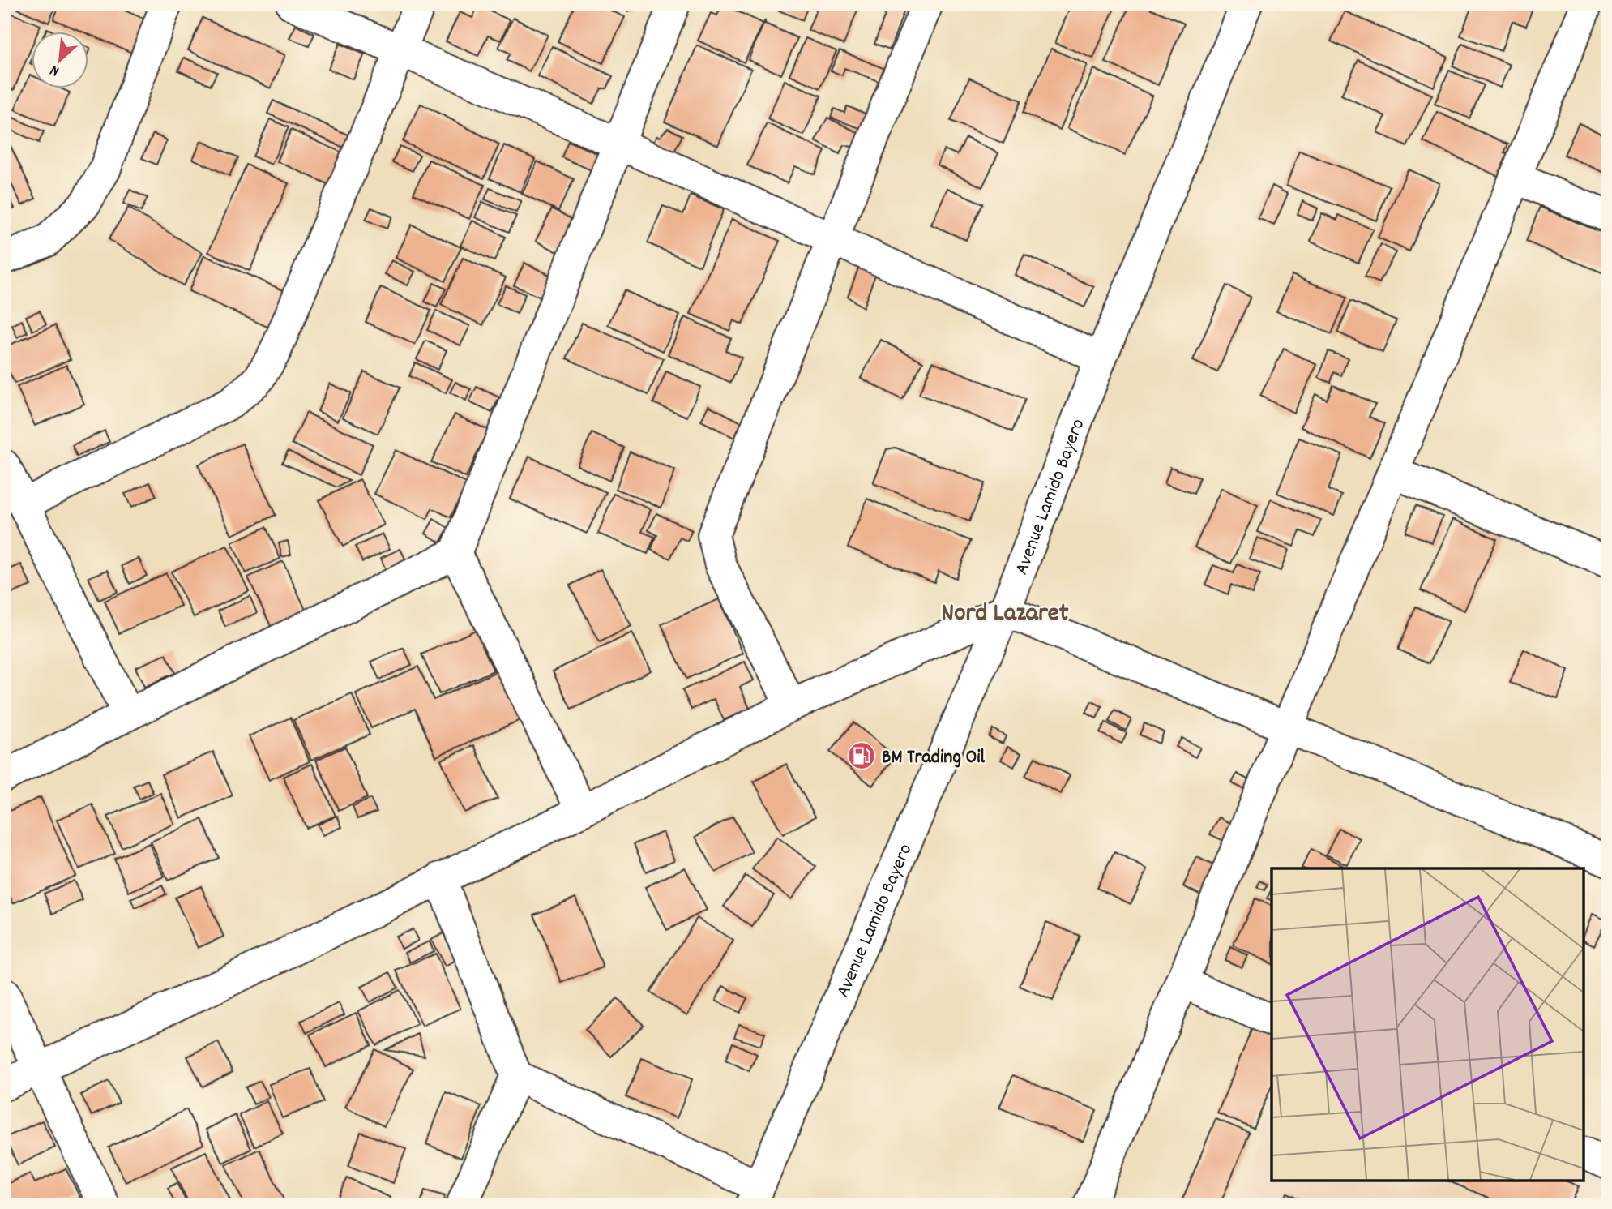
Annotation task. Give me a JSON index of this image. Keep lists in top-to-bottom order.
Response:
{
  "streets": {
    "street": ["Avenue Lamido Bayero"]
  },
  "districts": ["Nord Lazaret"],
  "places": {
    "fuel station": ["BM Trading Oil"]
  },
  "north": "bottom left"
}
